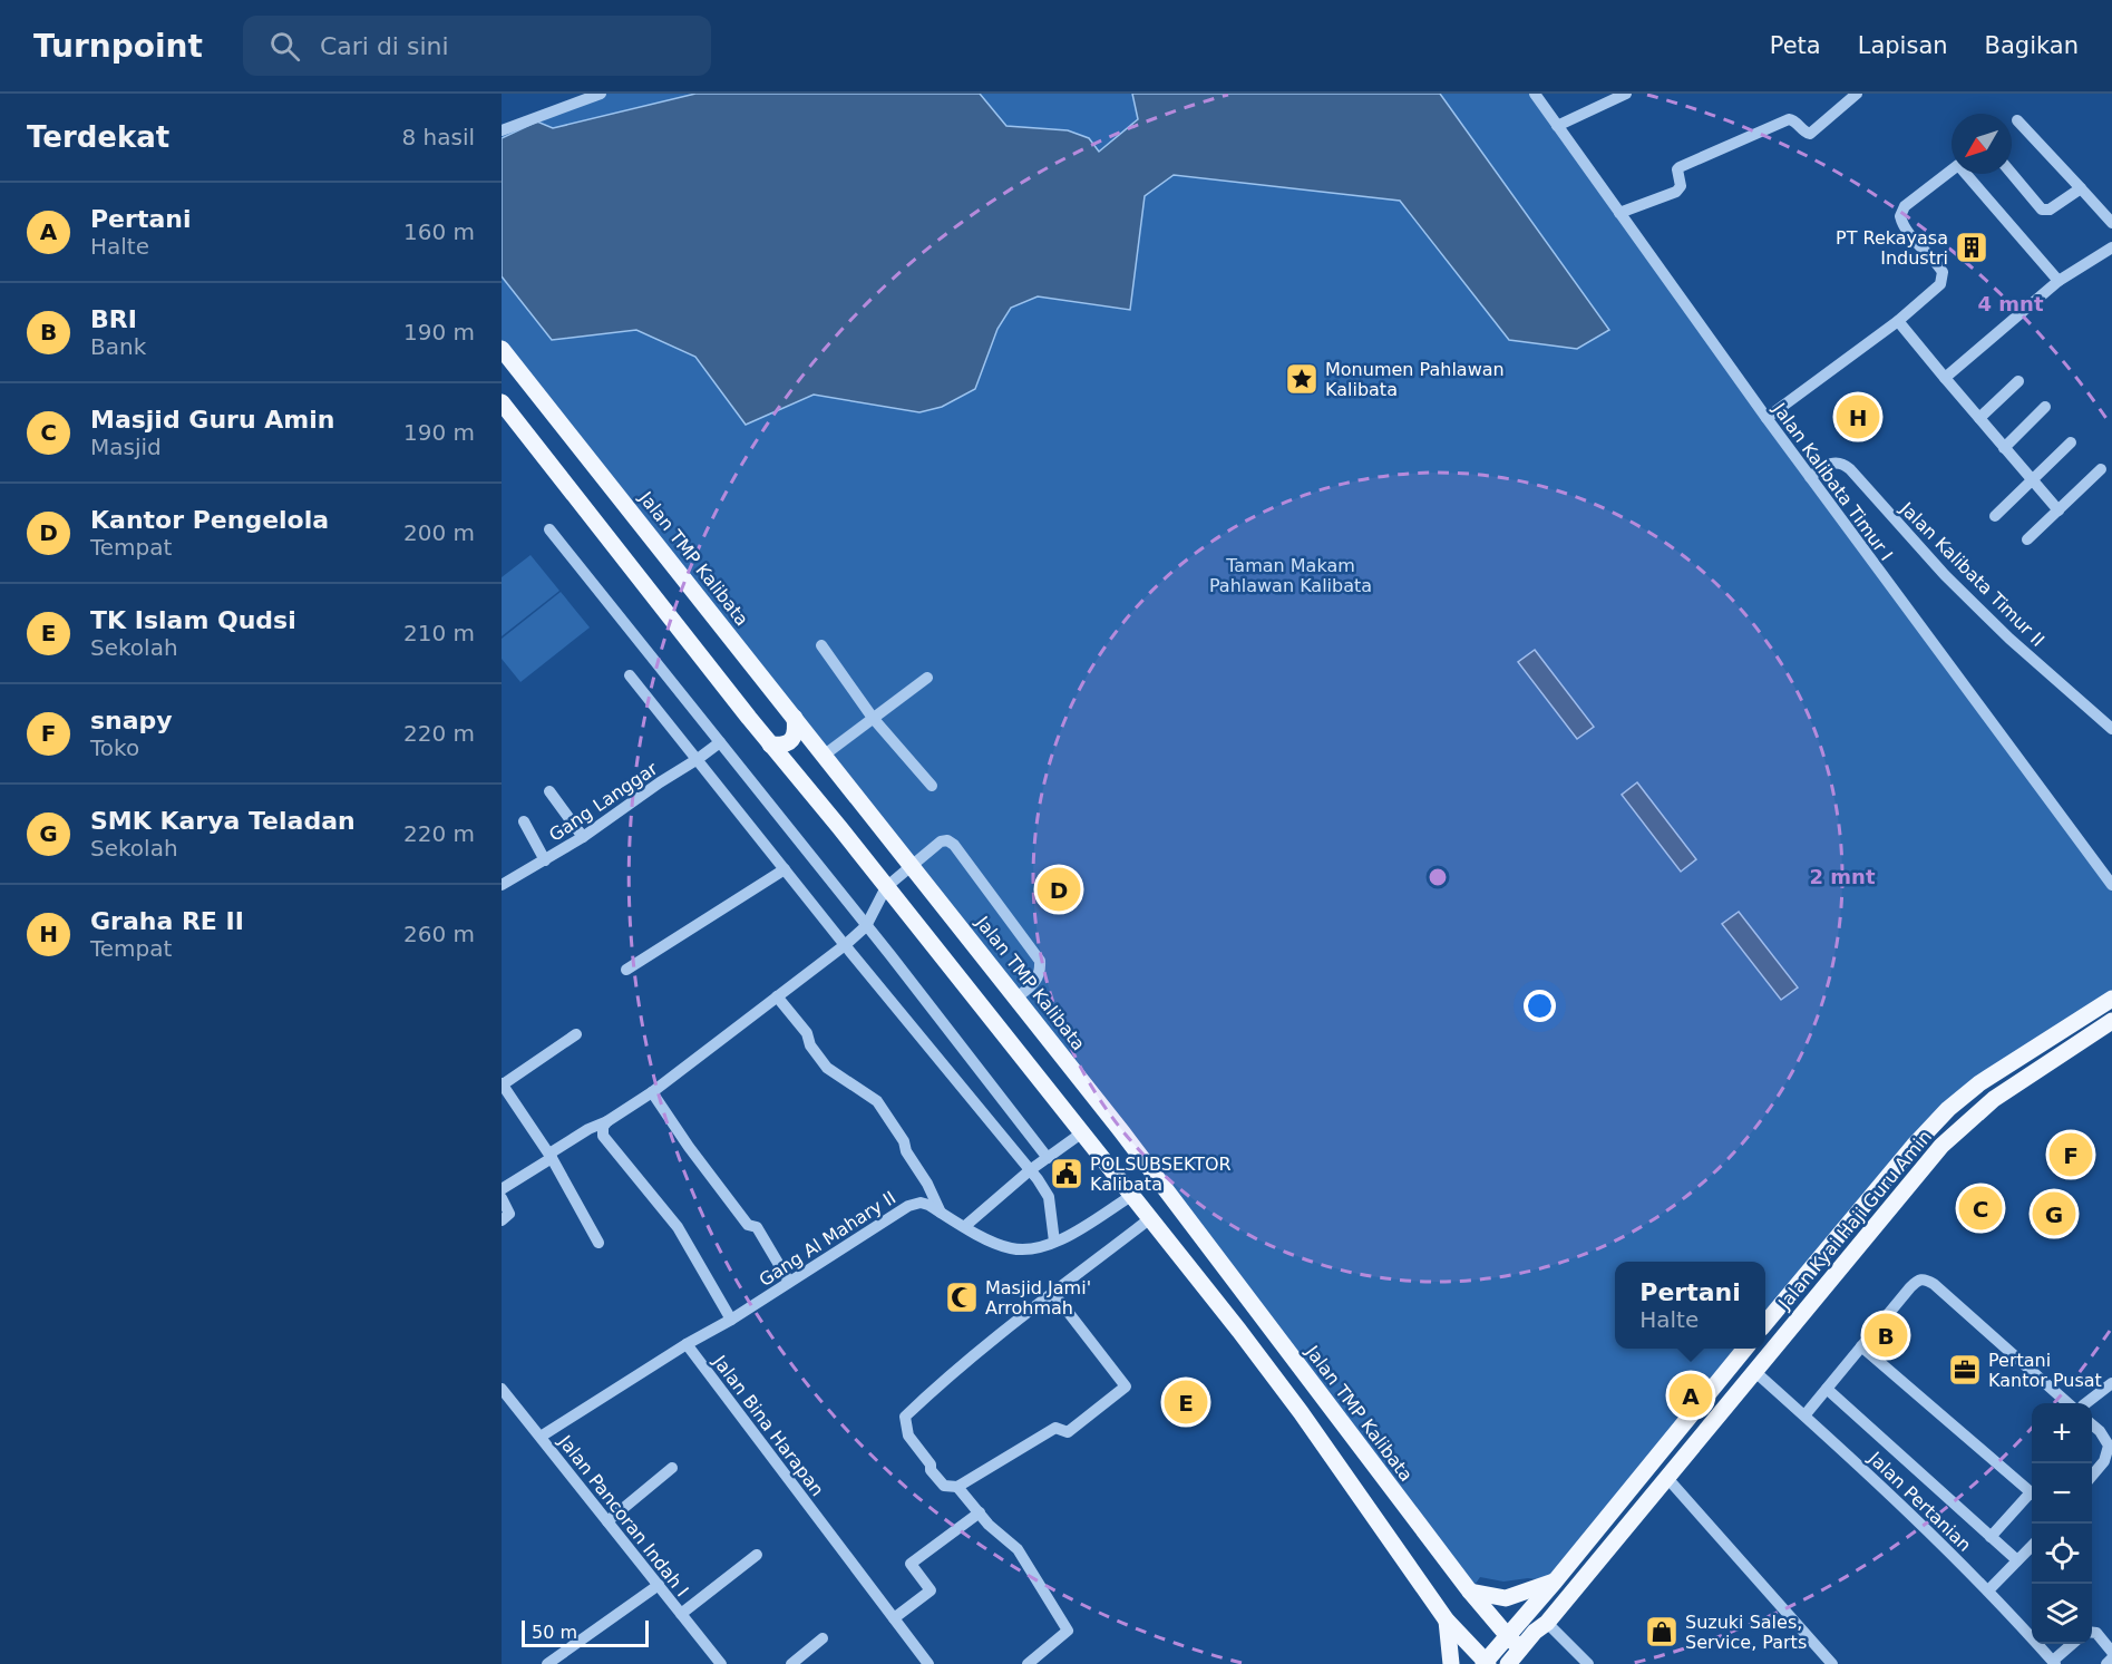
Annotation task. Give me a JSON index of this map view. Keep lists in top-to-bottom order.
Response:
{
  "streets": {
    "main road": ["Jalan TMP Kalibata", "Jalan Kyai Haji Guru Amin"],
    "street": [
      "Jalan Kalibata Timur I",
      "Jalan Kalibata Timur II",
      "Gang Langgar",
      "Gang Al Mahary II",
      "Jalan Bina Harapan",
      "Jalan Pertanian",
      "Jalan Pancoran Indah I"
    ]
  },
  "crossings": [
    ["Jalan Kalibata Timur I", "Jalan Kalibata Timur II"],
    ["Jalan TMP Kalibata", "Jalan Kyai Haji Guru Amin"],
    ["Jalan Kyai Haji Guru Amin", "Jalan Pertanian"],
    ["Gang Al Mahary II", "Jalan Bina Harapan"]
  ],
  "parks": ["Taman Makam Pahlawan Kalibata"],
  "places": {
    "building": ["PT Rekayasa Industri"],
    "place": ["Monumen Pahlawan Kalibata"],
    "public building": ["POLSUBSEKTOR Kalibata"],
    "mosque": ["Masjid Jami' Arrohmah"],
    "office": ["Pertani Kantor Pusat"],
    "shop": ["Suzuki Sales, Service, Parts"]
  },
  "scale_bar": "50 m",
  "north": "bottom left",
  "page": {
    "header": "Turnpoint",
    "search": "Cari di sini",
    "nav": ["Peta", "Lapisan", "Bagikan"],
    "heading": ["Terdekat", "8 hasil"],
    "list": [
      {
        "mark": "A",
        "name": "Pertani",
        "note": "Halte",
        "value": "160 m"
      },
      {
        "mark": "B",
        "name": "BRI",
        "note": "Bank",
        "value": "190 m"
      },
      {
        "mark": "C",
        "name": "Masjid Guru Amin",
        "note": "Masjid",
        "value": "190 m"
      },
      {
        "mark": "D",
        "name": "Kantor Pengelola",
        "note": "Tempat",
        "value": "200 m"
      },
      {
        "mark": "E",
        "name": "TK Islam Qudsi",
        "note": "Sekolah",
        "value": "210 m"
      },
      {
        "mark": "F",
        "name": "snapy",
        "note": "Toko",
        "value": "220 m"
      },
      {
        "mark": "G",
        "name": "SMK Karya Teladan",
        "note": "Sekolah",
        "value": "220 m"
      },
      {
        "mark": "H",
        "name": "Graha RE II",
        "note": "Tempat",
        "value": "260 m"
      }
    ],
    "pins": [
      "H",
      "D",
      "F",
      "C",
      "G",
      "B",
      "A",
      "E"
    ],
    "popup": ["Pertani", "Halte"],
    "map_buttons": ["+", "−"],
    "scale": "50 m"
  },
  "rings": ["4 mnt", "2 mnt"]
}
